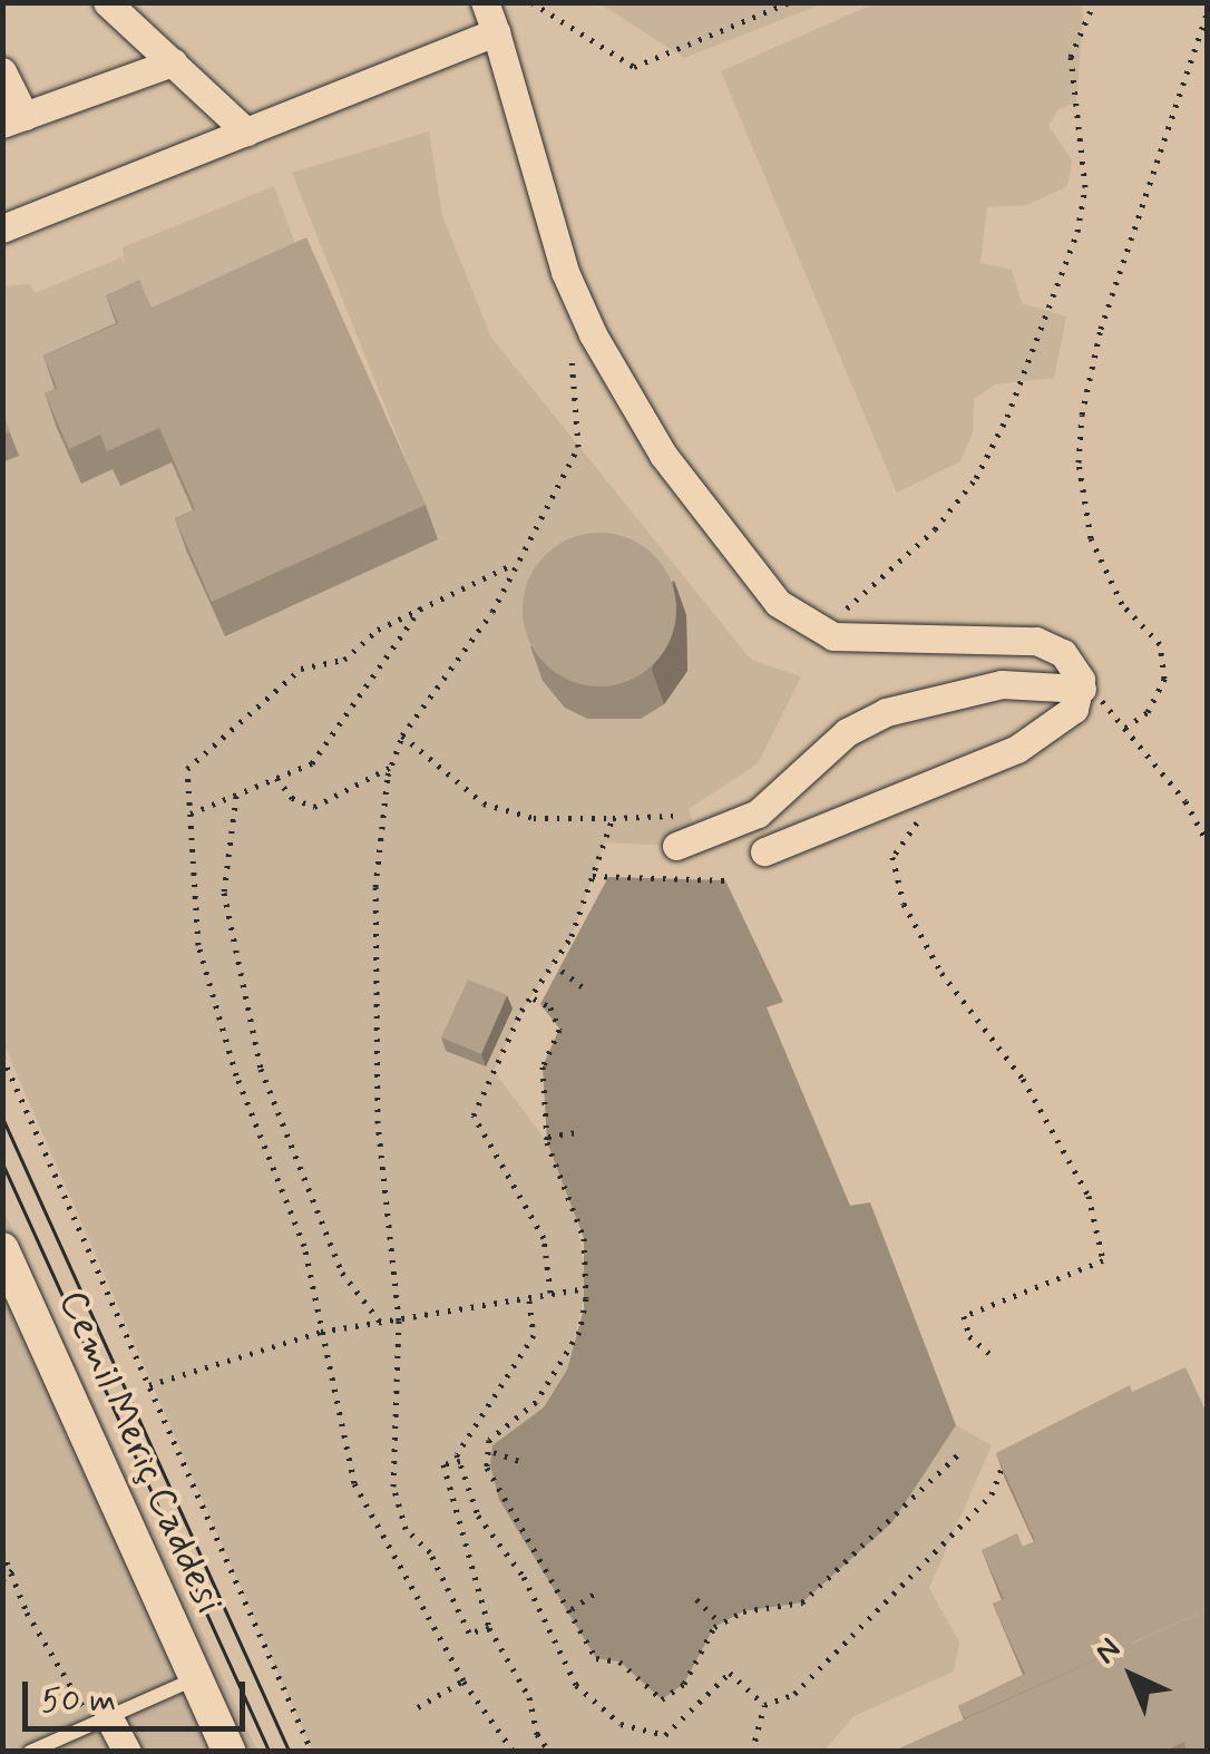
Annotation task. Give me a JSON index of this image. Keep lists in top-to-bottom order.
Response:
{
  "streets": {
    "street": ["Cemil Meriç Caddesi"]
  },
  "scale_bar": "50 m",
  "north": "top left"
}
